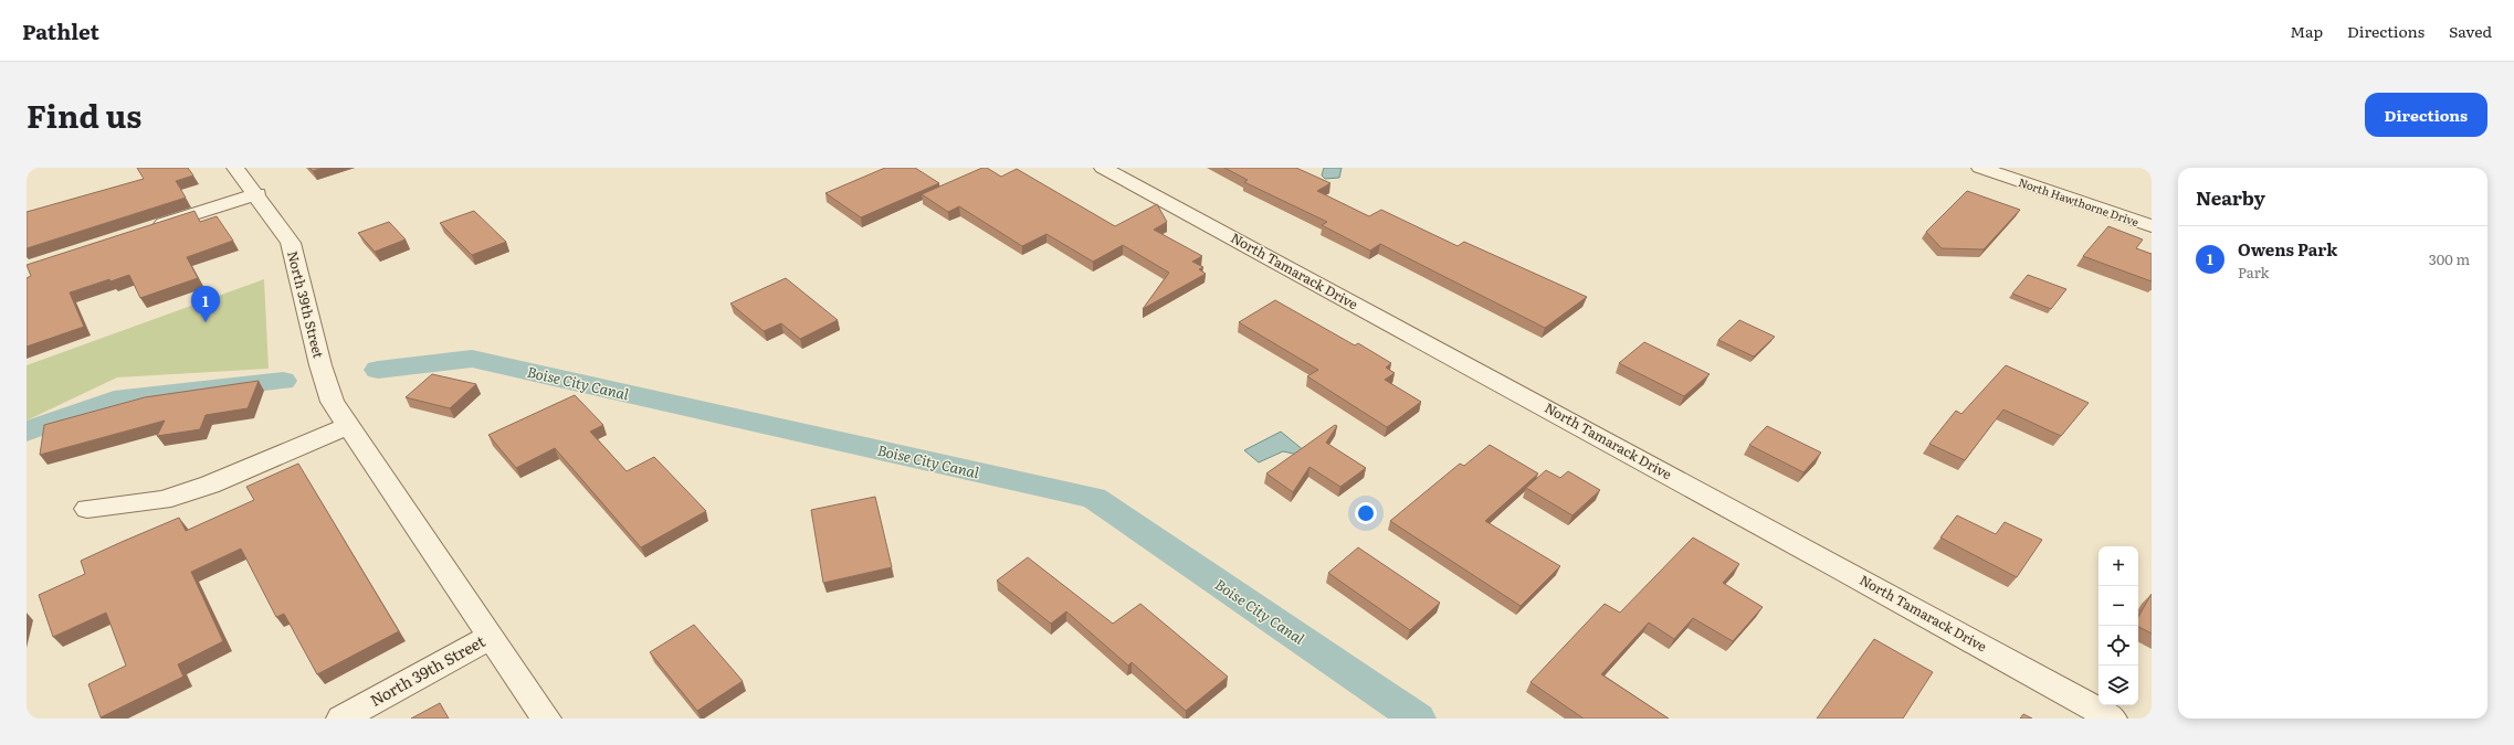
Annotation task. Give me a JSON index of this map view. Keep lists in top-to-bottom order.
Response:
{
  "streets": {
    "street": ["North Hawthorne Drive", "North Tamarack Drive", "North 39th Street"]
  },
  "water": ["Boise City Canal"],
  "page": {
    "header": "Pathlet",
    "nav": ["Map", "Directions", "Saved"],
    "title": "Find us",
    "buttons": "Directions",
    "heading": "Nearby",
    "list": [
      {
        "mark": "1",
        "name": "Owens Park",
        "note": "Park",
        "value": "300 m"
      }
    ],
    "pins": "1",
    "map_buttons": ["+", "−"]
  }
}
